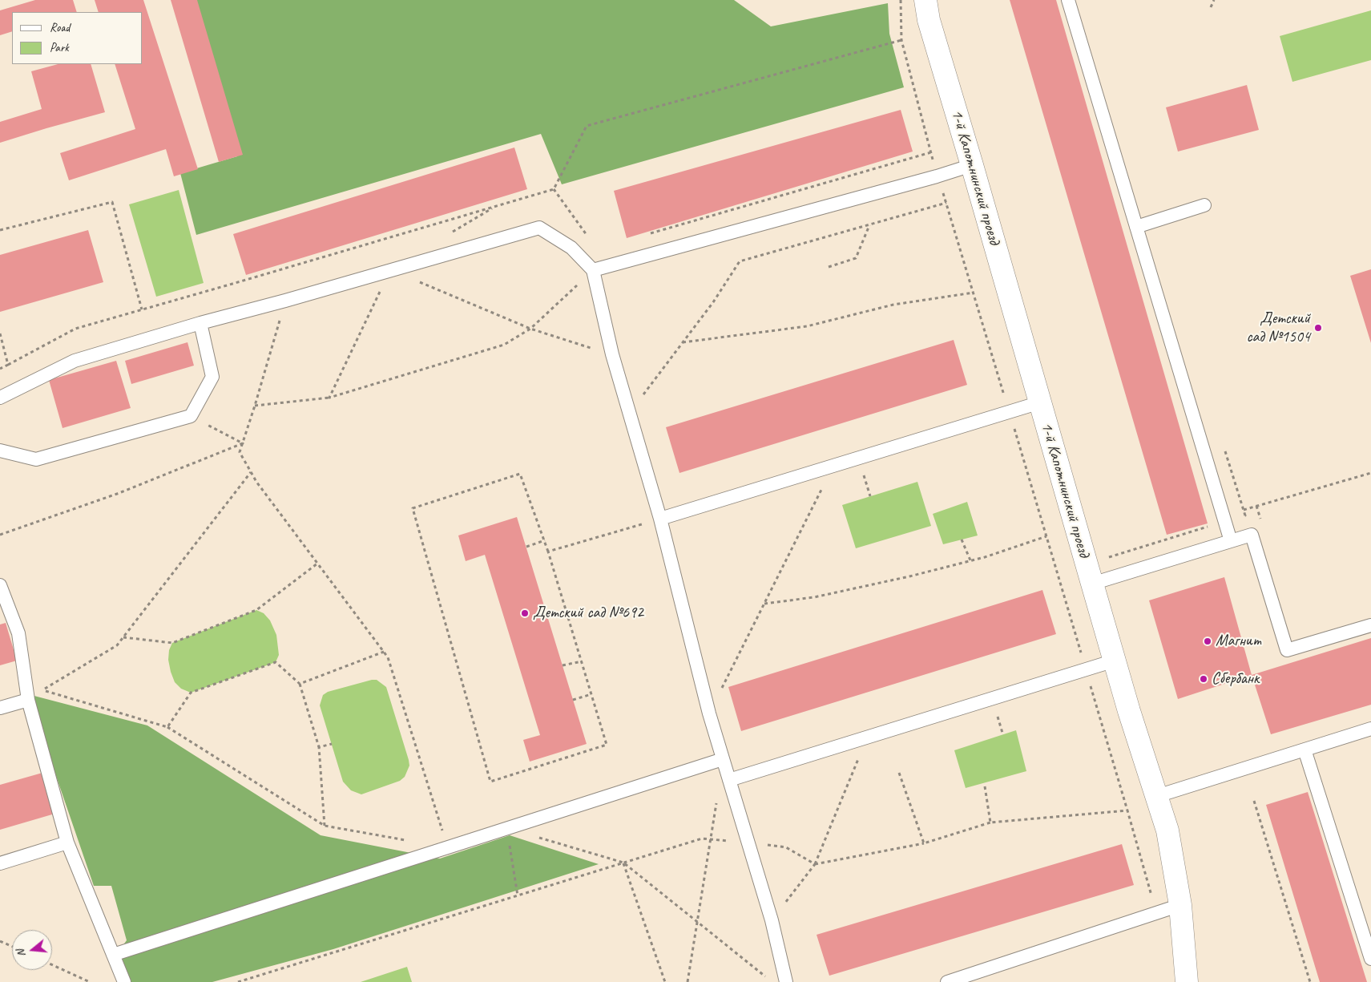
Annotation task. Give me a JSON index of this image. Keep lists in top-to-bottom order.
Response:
{
  "streets": {
    "street": ["1-й Капотнинский проезд"]
  },
  "places": [
    "Детский сад №1504",
    "Детский сад №692",
    "Магнит",
    "Сбербанк"
  ],
  "legend": ["Road", "Park"],
  "north": "left"
}
